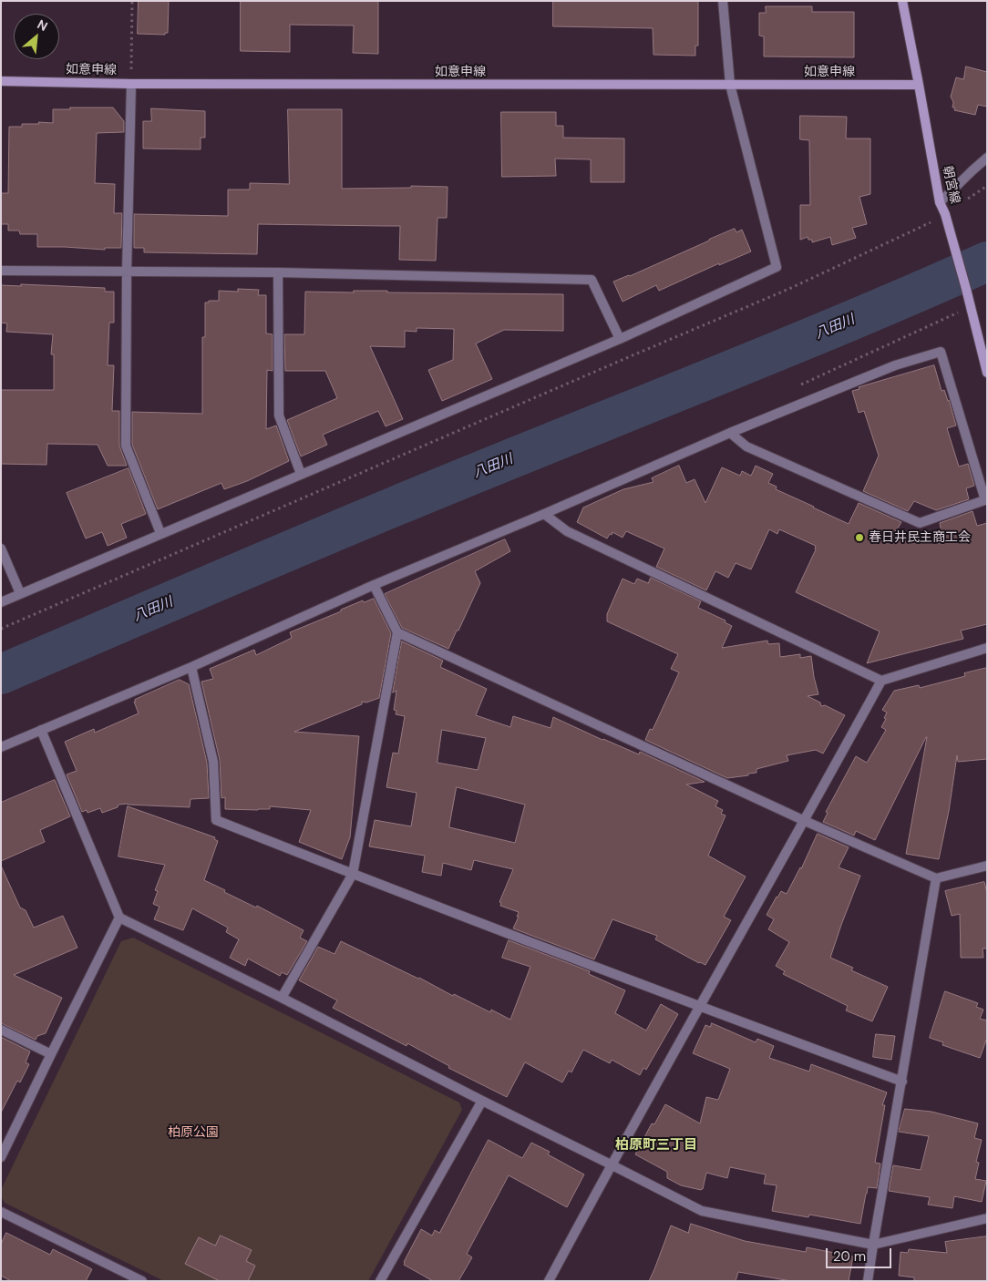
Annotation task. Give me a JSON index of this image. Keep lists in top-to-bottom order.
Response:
{
  "streets": {
    "street": ["如意申線", "朝宮線"]
  },
  "crossings": [
    ["如意申線", "朝宮線"]
  ],
  "districts": ["柏原町三丁目"],
  "water": ["八田川"],
  "parks": ["柏原公園"],
  "places": ["春日井民主商工会"],
  "scale_bar": "20 m",
  "north": "top right"
}
